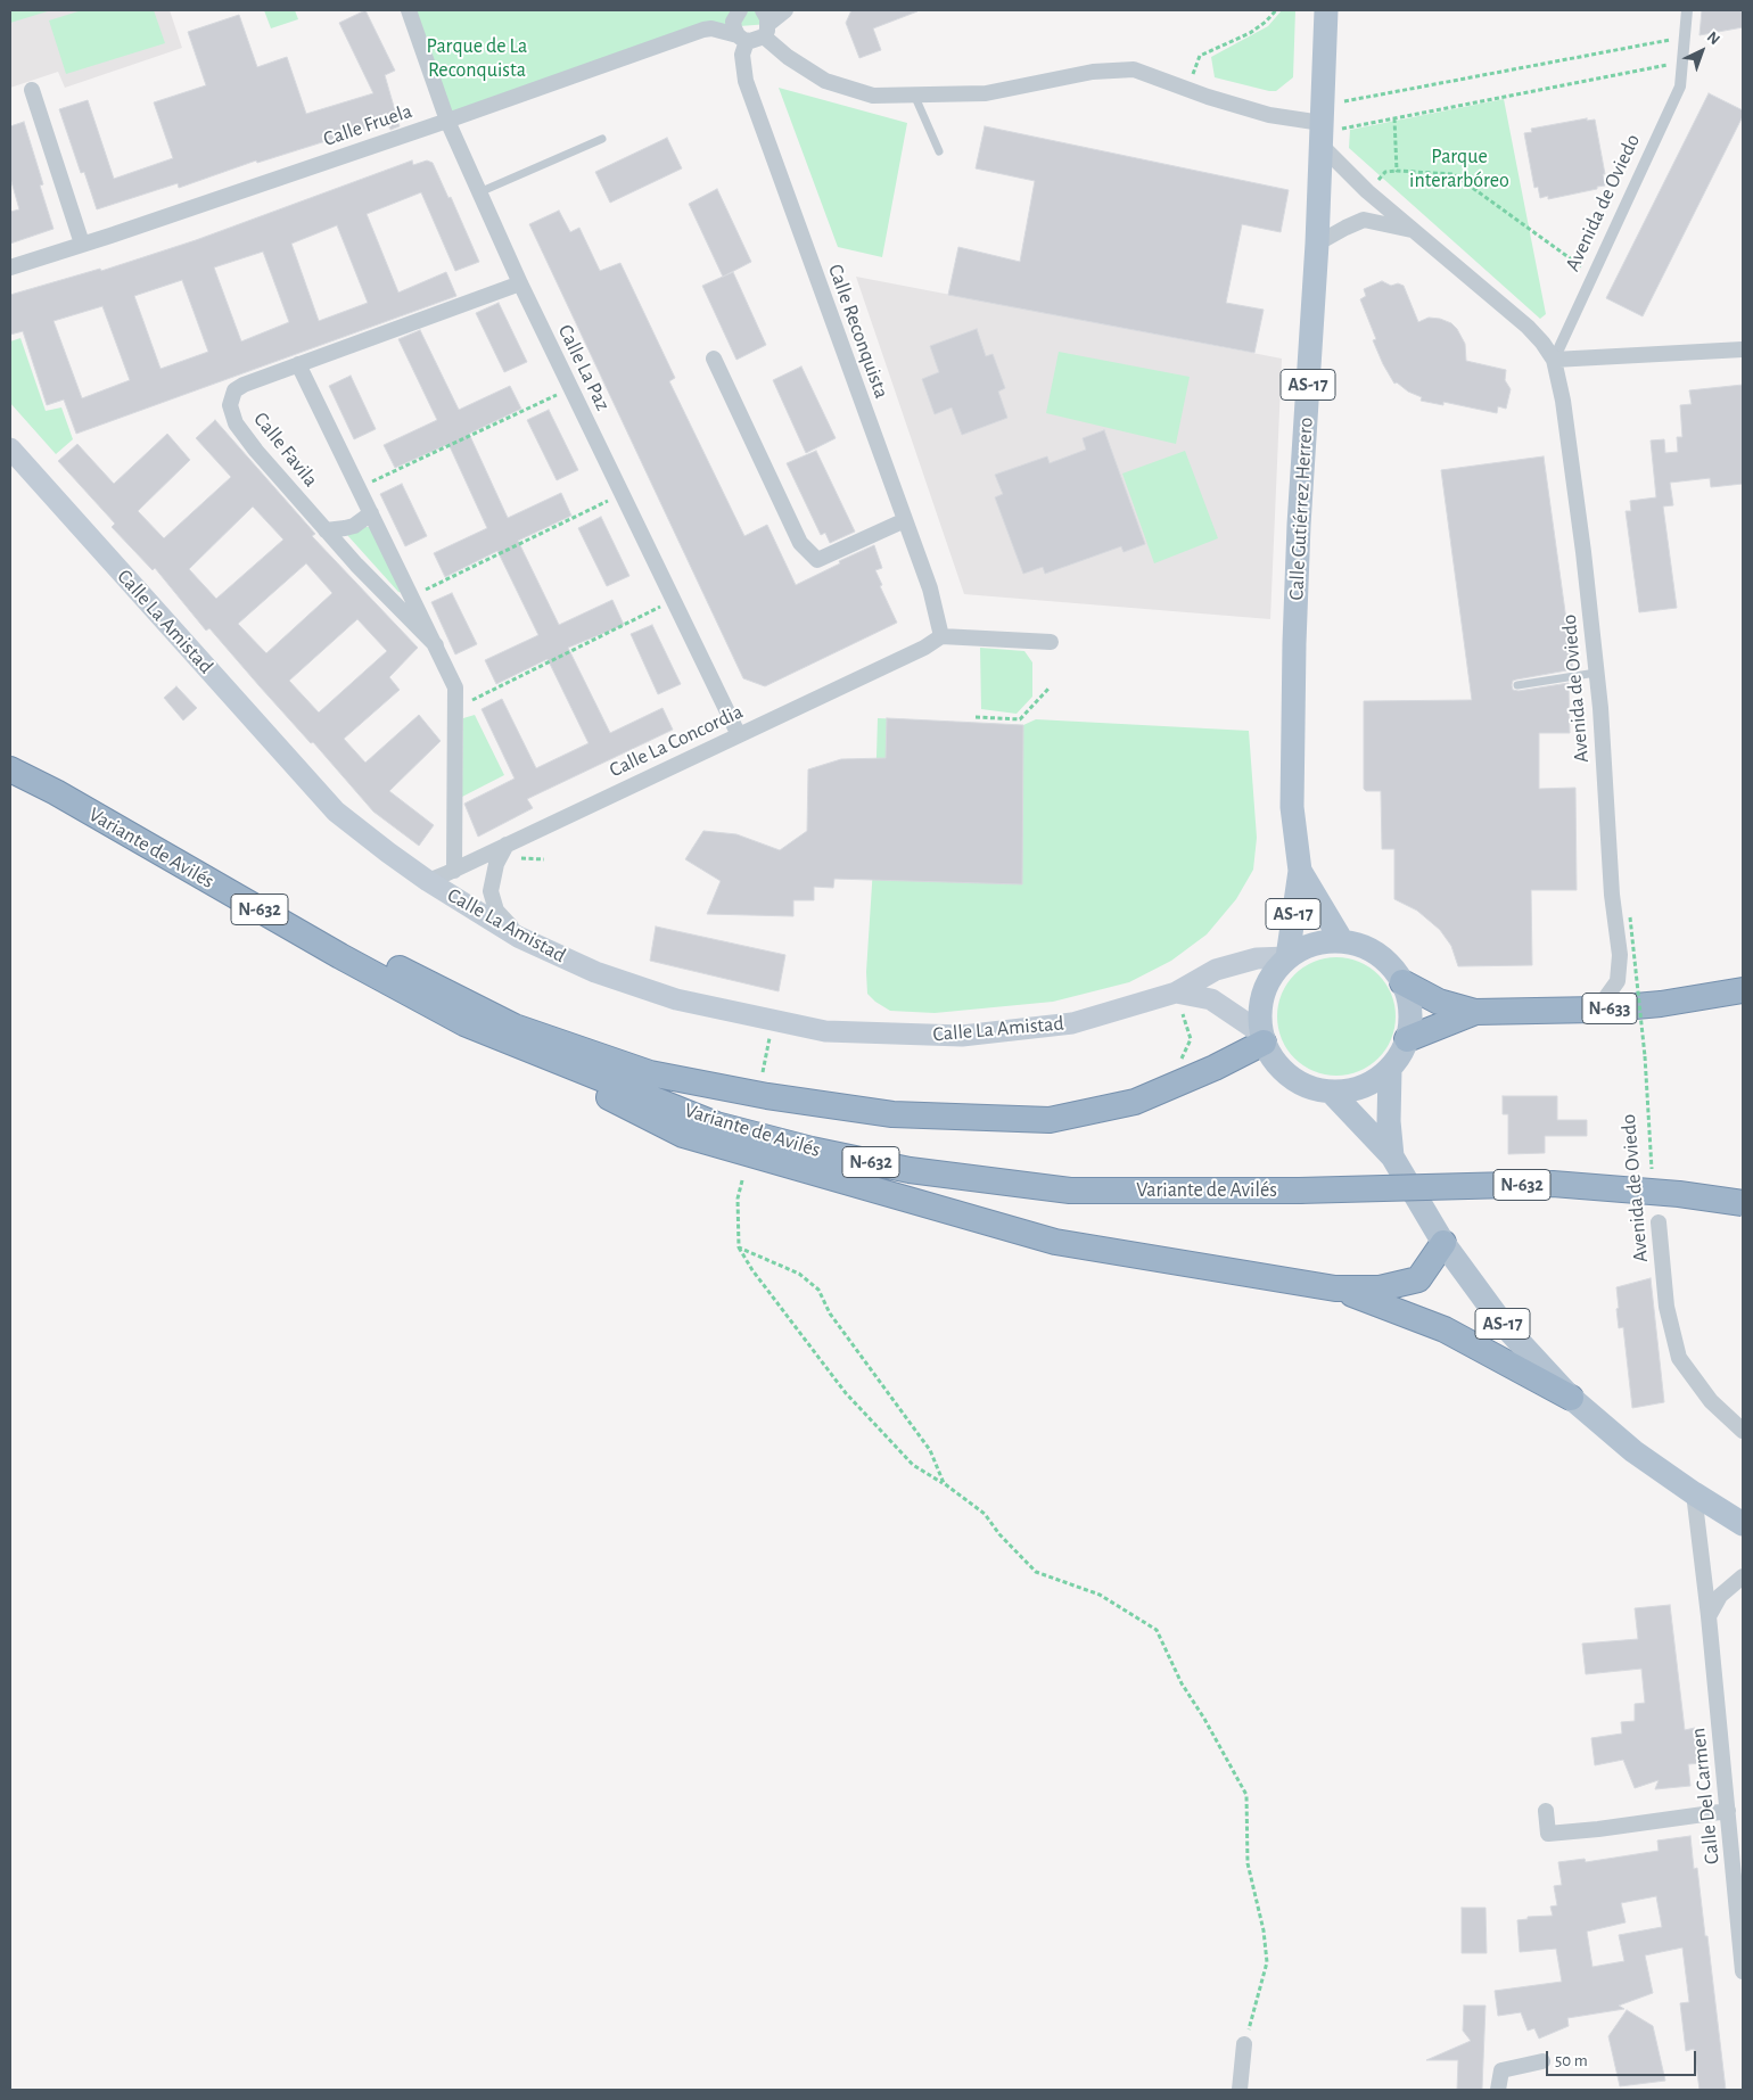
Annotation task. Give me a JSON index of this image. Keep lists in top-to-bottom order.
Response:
{
  "streets": {
    "highway": ["Variante de Avilés", "N-632", "N-633"],
    "main road": ["AS-17", "Calle Gutiérrez Herrero", "Calle La Amistad"],
    "street": [
      "Calle Fruela",
      "Avenida de Oviedo",
      "Calle Reconquista",
      "Calle La Paz",
      "Calle Favila",
      "Calle La Concordia",
      "Calle Del Carmen"
    ]
  },
  "crossings": [
    ["Calle Fruela", "Calle Reconquista"],
    ["Calle Fruela", "Calle La Paz"],
    ["Avenida de Oviedo", "Calle Gutiérrez Herrero"],
    ["Avenida de Oviedo", "N-633"],
    ["Calle Reconquista", "Calle La Concordia"],
    ["Calle La Paz", "Calle Favila"],
    ["Calle La Paz", "Calle La Concordia"],
    ["AS-17", "Calle Gutiérrez Herrero"],
    ["AS-17", "Calle La Amistad"],
    ["AS-17", "N-633"],
    ["AS-17", "Calle Del Carmen"],
    ["Calle Favila", "Calle La Concordia"],
    ["Calle La Amistad", "Calle La Concordia"],
    ["Calle La Amistad", "N-633"]
  ],
  "parks": ["Parque de La Reconquista", "Parque interarbóreo"],
  "scale_bar": "50 m",
  "north": "top right"
}
